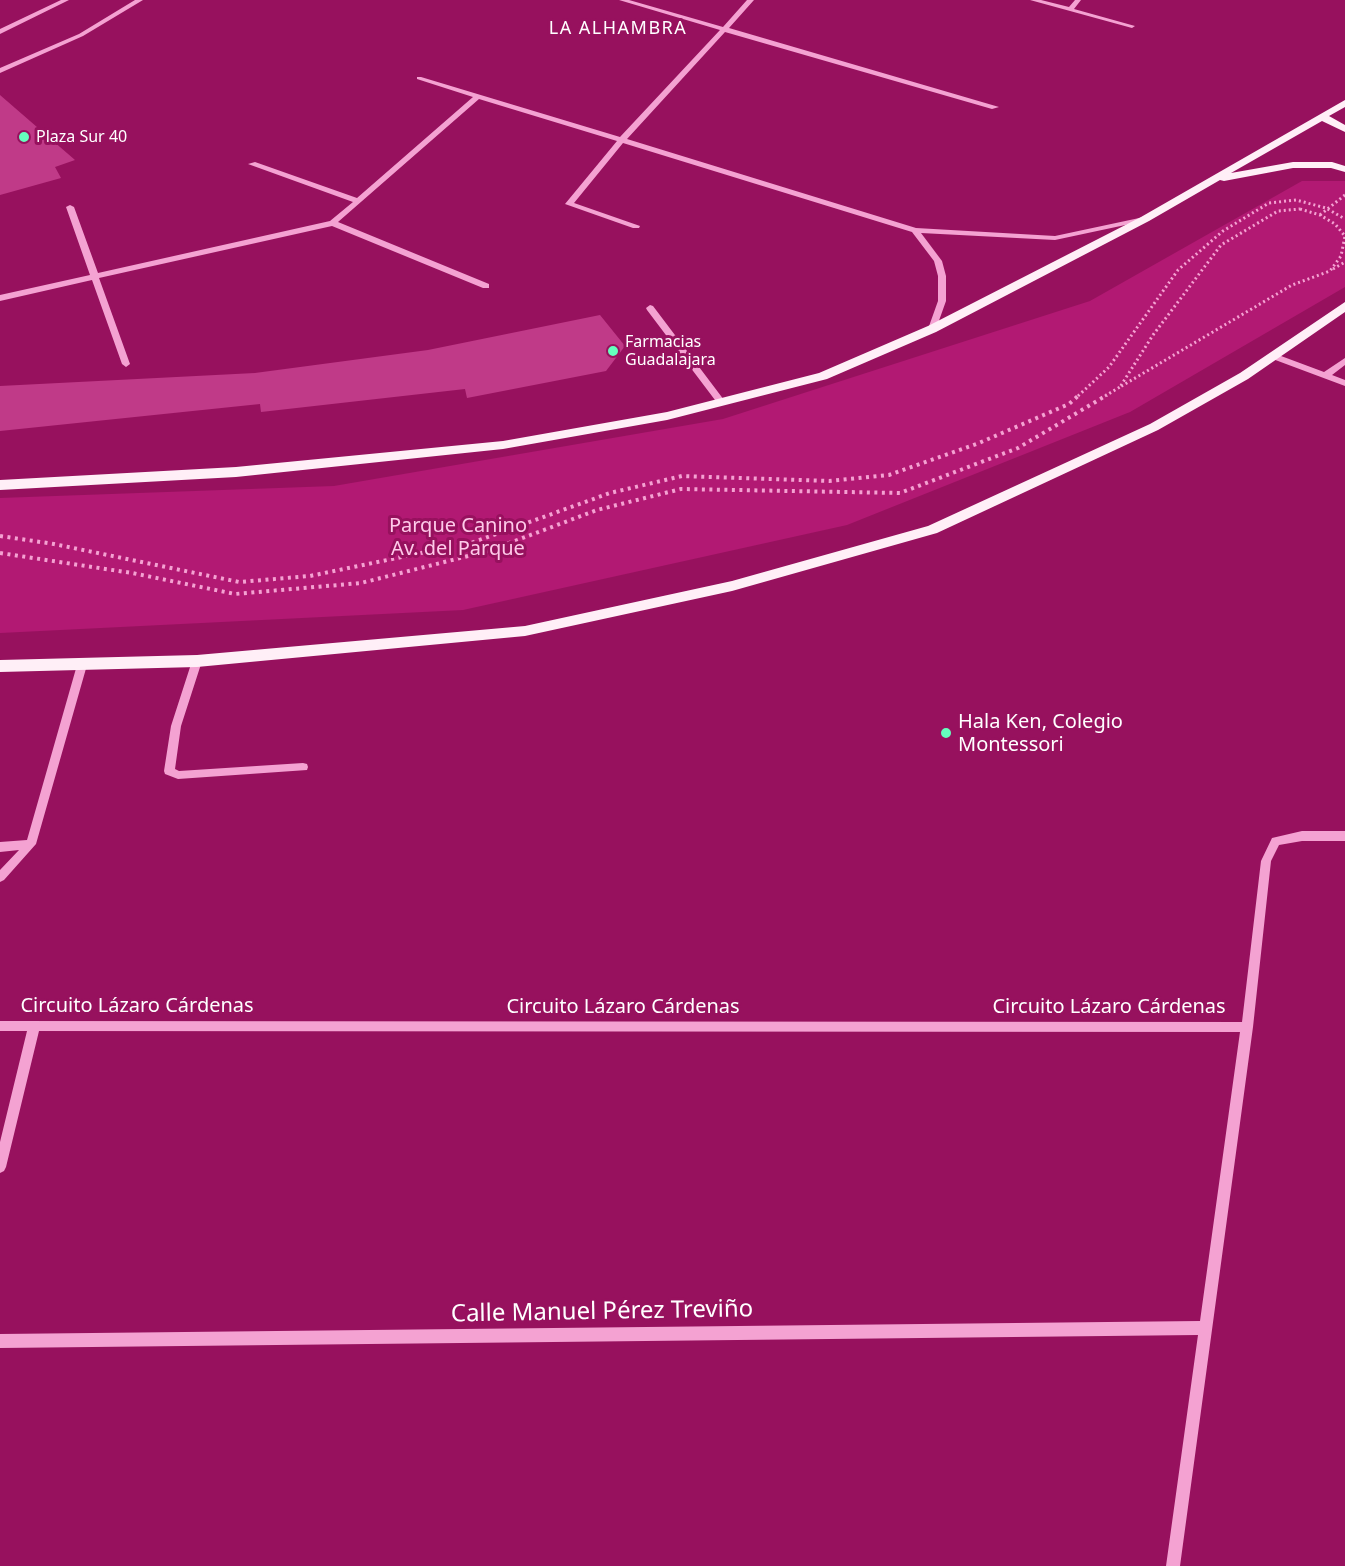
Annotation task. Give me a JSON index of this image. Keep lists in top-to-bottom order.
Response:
{
  "streets": {
    "street": ["Circuito Lázaro Cárdenas", "Calle Manuel Pérez Treviño"]
  },
  "crossings": [
    ["Circuito Lázaro Cárdenas", "Calle Manuel Pérez Treviño"]
  ],
  "districts": ["LA ALHAMBRA"],
  "parks": ["Parque Canino Av. del Parque"],
  "places": ["Plaza Sur 40", "Farmacias Guadalajara", "Hala Ken, Colegio Montessori"]
}
